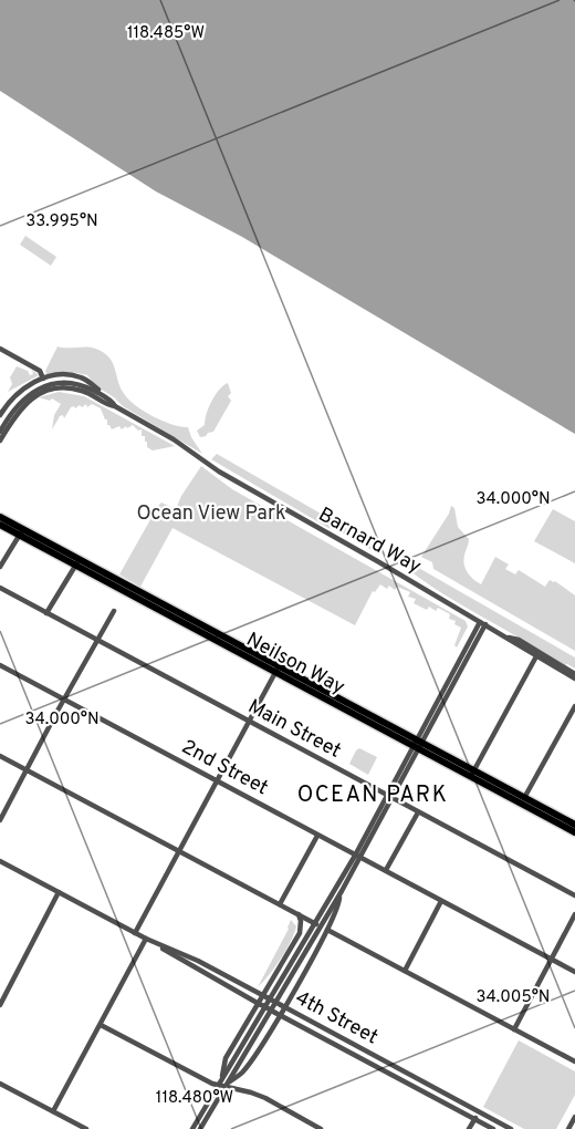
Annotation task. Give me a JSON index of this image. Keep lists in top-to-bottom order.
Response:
{
  "streets": {
    "main road": ["Neilson Way"],
    "street": [
      "Barnard Way",
      "Main Street",
      "2nd Street",
      "4th Street"
    ]
  },
  "districts": ["OCEAN PARK"],
  "parks": ["Ocean View Park"],
  "coordinates": [
    "118.485°W",
    "33.995°N",
    "34.000°N",
    "34.005°N",
    "118.480°W"
  ]
}
